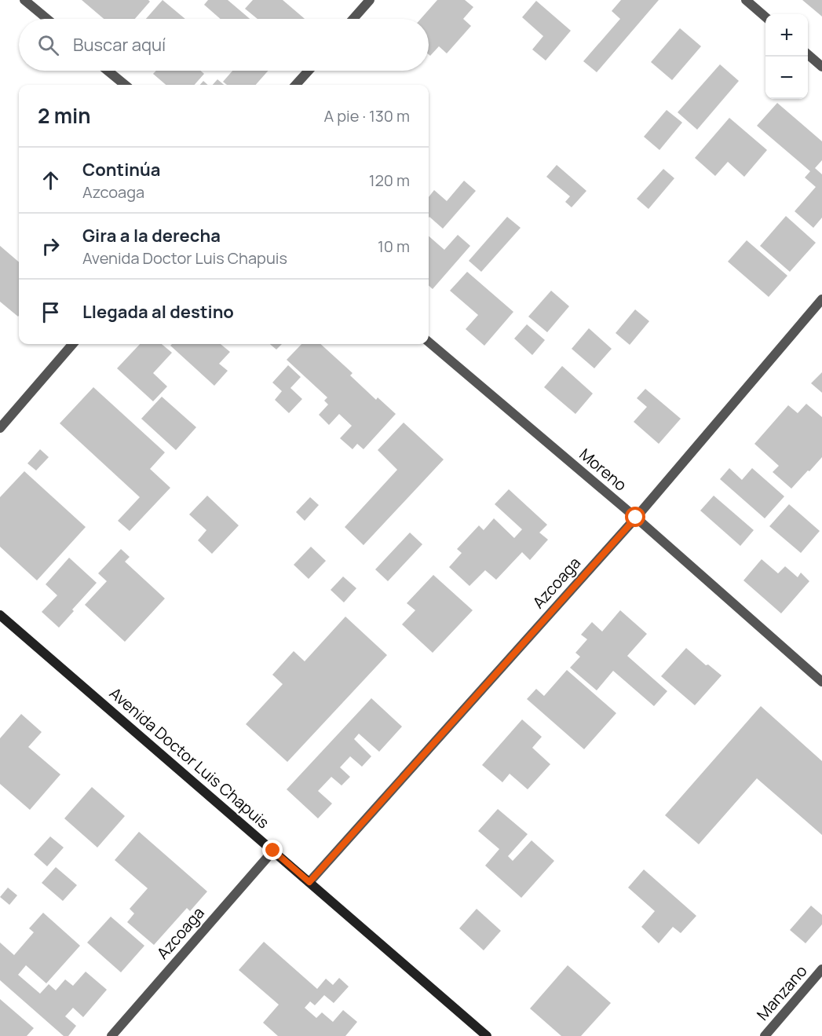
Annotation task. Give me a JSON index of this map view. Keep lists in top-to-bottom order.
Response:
{
  "streets": {
    "main road": ["Avenida Doctor Luis Chapuis"],
    "street": ["Moreno", "Azcoaga", "Manzano"]
  },
  "crossings": [
    ["Moreno", "Azcoaga"],
    ["Azcoaga", "Avenida Doctor Luis Chapuis"]
  ],
  "page": {
    "map_buttons": ["+", "−"],
    "search": "Buscar aquí",
    "heading": ["2 min", "A pie · 130 m"],
    "list": [
      ["Continúa", "Azcoaga", "120 m"],
      ["Gira a la derecha", "Avenida Doctor Luis Chapuis", "10 m"],
      "Llegada al destino"
    ]
  }
}
